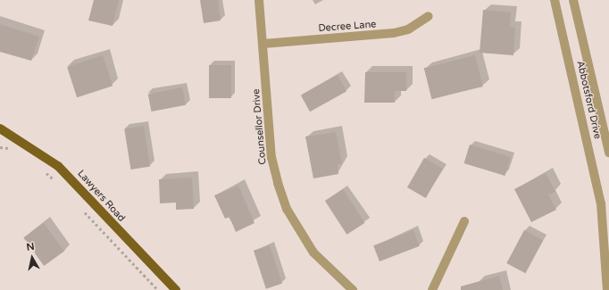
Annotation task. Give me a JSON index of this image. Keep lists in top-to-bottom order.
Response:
{
  "streets": {
    "main road": ["Lawyers Road"],
    "street": ["Decree Lane", "Abbotsford Drive", "Counsellor Drive"]
  },
  "crossings": [
    ["Decree Lane", "Counsellor Drive"]
  ],
  "north": "top"
}
